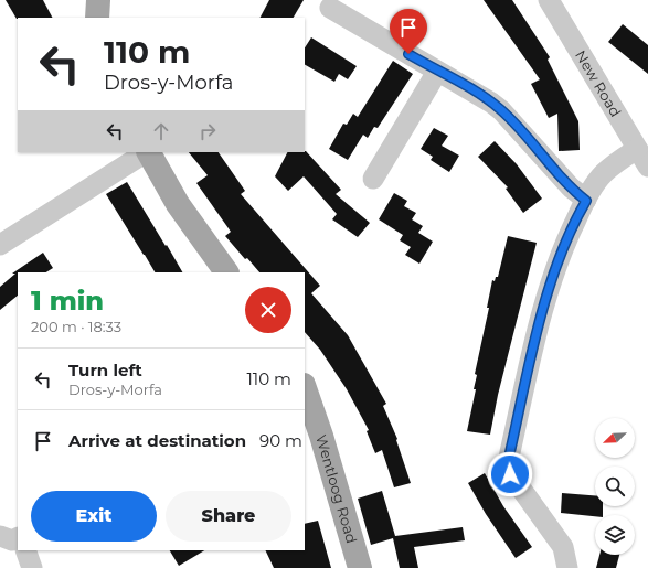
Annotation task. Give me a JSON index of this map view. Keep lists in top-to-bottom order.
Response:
{
  "streets": {
    "main road": ["Wentloog Road"],
    "street": ["New Road"]
  },
  "north": "bottom left",
  "page": {
    "turn": ["110 m", "Dros-y-Morfa"],
    "heading": ["1 min", "200 m · 18:33"],
    "list": [
      {
        "name": "Turn left",
        "note": "Dros-y-Morfa",
        "value": "110 m"
      },
      {
        "name": "Arrive at destination",
        "value": "90 m"
      }
    ],
    "buttons": ["Exit", "Share"]
  }
}
